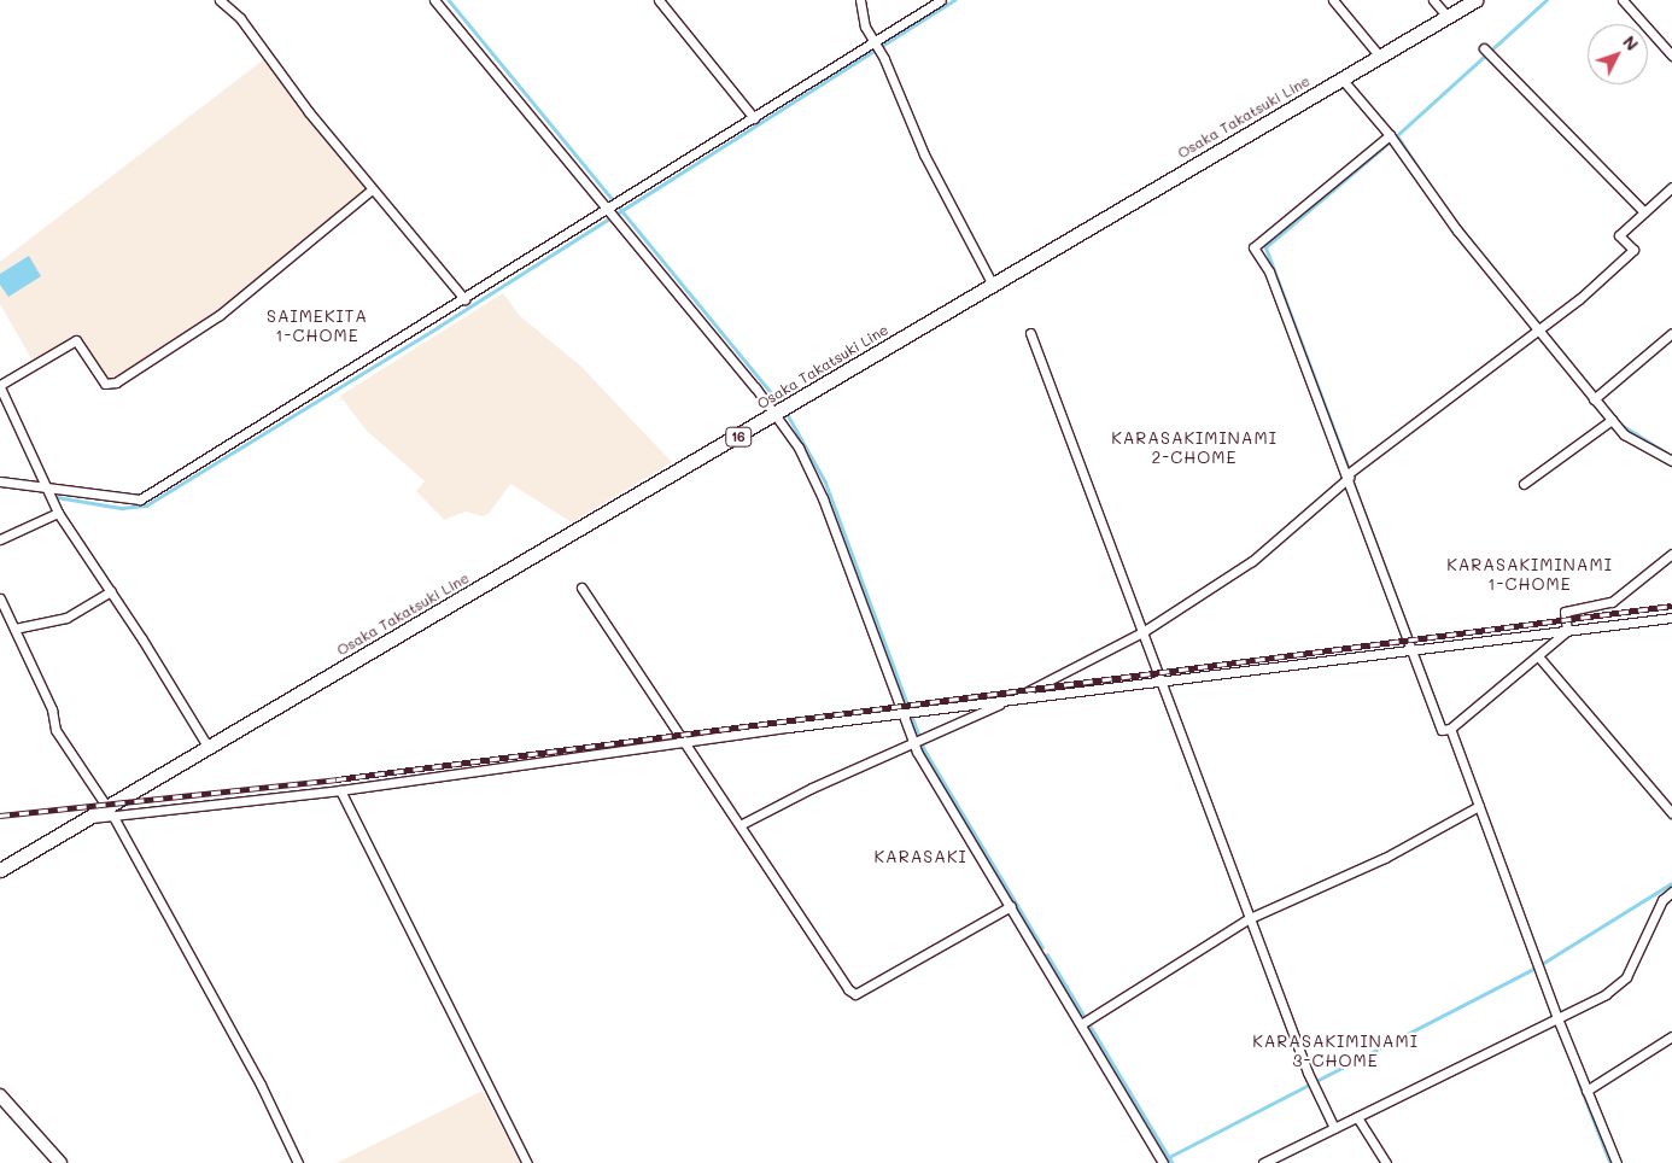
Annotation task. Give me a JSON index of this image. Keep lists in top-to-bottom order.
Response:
{
  "streets": {
    "main road": ["Osaka Takatsuki Line", "16"]
  },
  "districts": [
    "SAIMEKITA 1-CHOME",
    "KARASAKIMINAMI 2-CHOME",
    "KARASAKIMINAMI 1-CHOME",
    "KARASAKI",
    "KARASAKIMINAMI 3-CHOME"
  ],
  "north": "top right"
}
